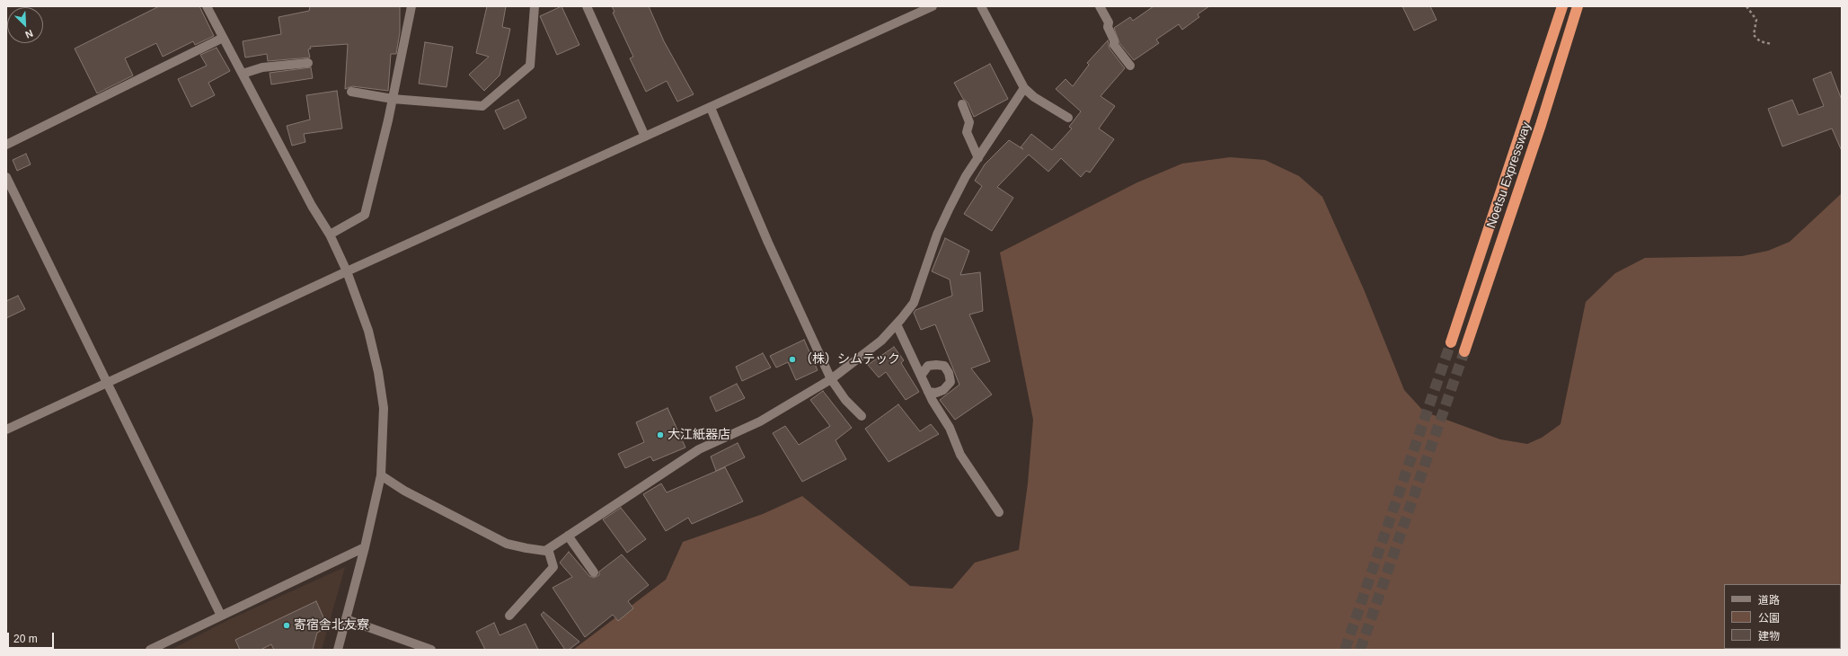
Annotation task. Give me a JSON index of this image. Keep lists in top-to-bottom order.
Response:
{
  "streets": {
    "highway": ["Noetsu Expressway"]
  },
  "places": ["（株）シムテック", "大江紙器店", "寄宿舎北友寮"],
  "legend": ["道路", "公園", "建物"],
  "scale_bar": "20 m",
  "north": "bottom right"
}
